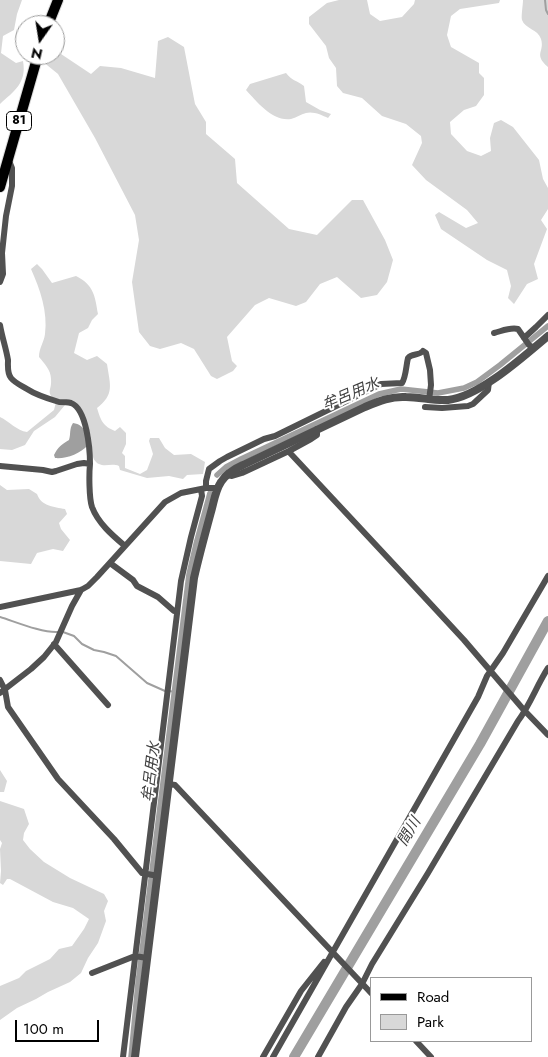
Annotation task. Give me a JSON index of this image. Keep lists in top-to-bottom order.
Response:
{
  "streets": {
    "main road": ["81"]
  },
  "water": ["牟呂用水", "間川"],
  "legend": ["Road", "Park"],
  "scale_bar": "100 m",
  "north": "bottom"
}
